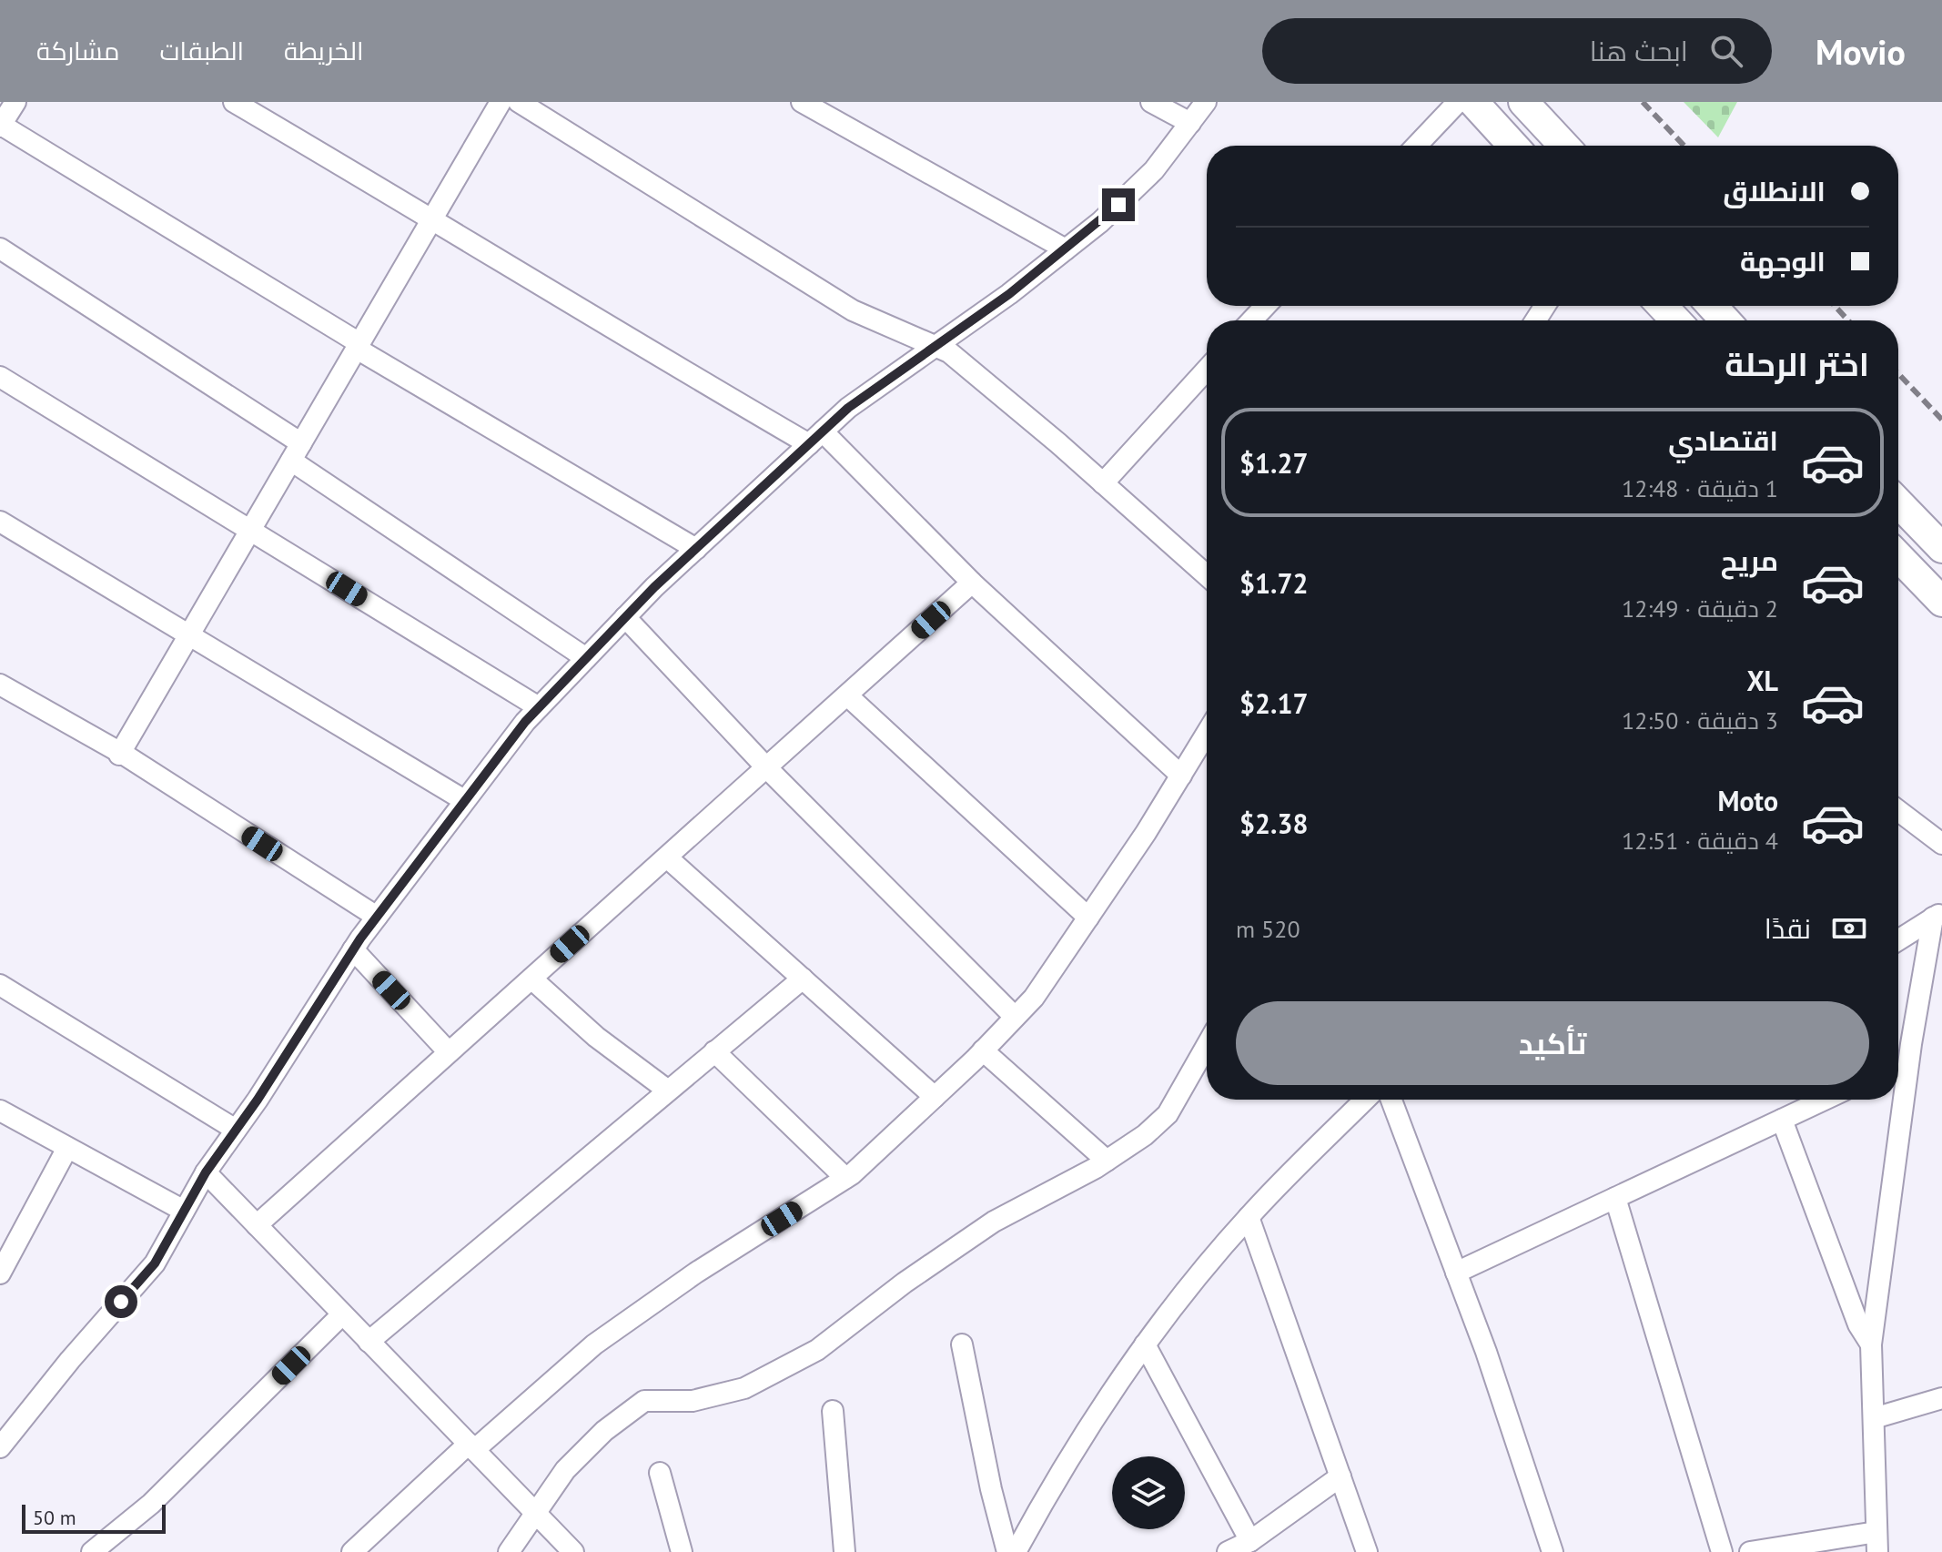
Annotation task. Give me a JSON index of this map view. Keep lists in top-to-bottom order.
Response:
{
  "scale_bar": "50 m",
  "page": {
    "header": "Movio",
    "search": "ابحث هنا",
    "nav": ["الخريطة", "الطبقات", "مشاركة"],
    "banner": ["الانطلاق", "الوجهة"],
    "heading": "اختر الرحلة",
    "list": [
      {
        "name": "اقتصادي",
        "note": "1 دقيقة · 12:48",
        "value": "$1.27"
      },
      {
        "name": "مريح",
        "note": "2 دقيقة · 12:49",
        "value": "$1.72"
      },
      {
        "name": "XL",
        "note": "3 دقيقة · 12:50",
        "value": "$2.17"
      },
      {
        "name": "Moto",
        "note": "4 دقيقة · 12:51",
        "value": "$2.38"
      }
    ],
    "pay": ["نقدًا", "520 m"],
    "buttons": "تأكيد",
    "scale": "50 m"
  }
}
